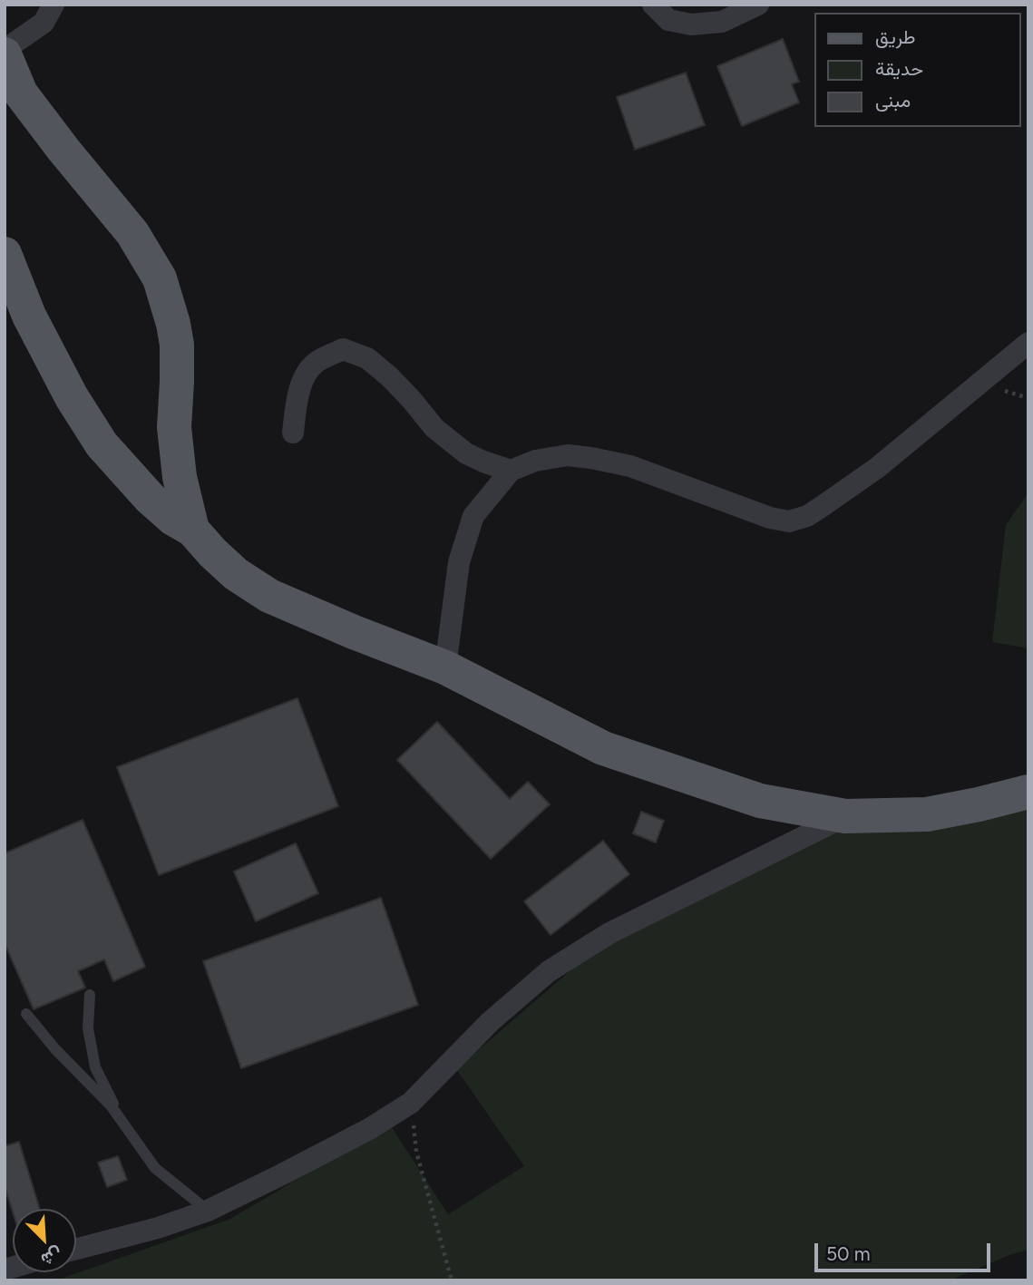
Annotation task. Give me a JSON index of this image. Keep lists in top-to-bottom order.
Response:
{
  "legend": ["طريق", "حديقة", "مبنى"],
  "scale_bar": "50 m",
  "north": "bottom right"
}
